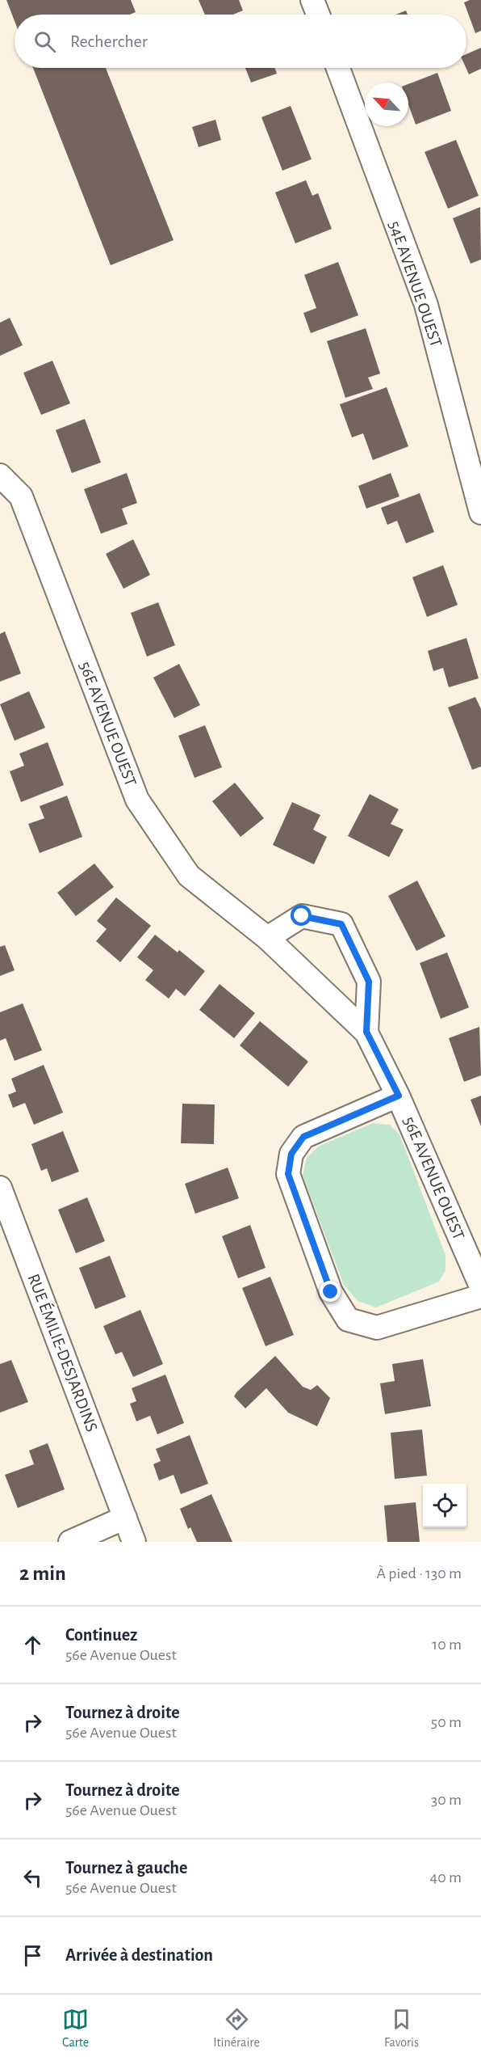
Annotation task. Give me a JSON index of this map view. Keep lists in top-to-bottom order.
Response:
{
  "streets": {
    "street": ["54E AVENUE OUEST", "56E AVENUE OUEST", "RUE ÉMILIE-DESJARDINS"]
  },
  "north": "top left",
  "page": {
    "search": "Rechercher",
    "heading": ["2 min", "À pied · 130 m"],
    "list": [
      ["Continuez", "56e Avenue Ouest", "10 m"],
      ["Tournez à droite", "56e Avenue Ouest", "50 m"],
      ["Tournez à droite", "56e Avenue Ouest", "30 m"],
      ["Tournez à gauche", "56e Avenue Ouest", "40 m"],
      "Arrivée à destination"
    ],
    "nav": ["Carte", "Itinéraire", "Favoris"]
  }
}
